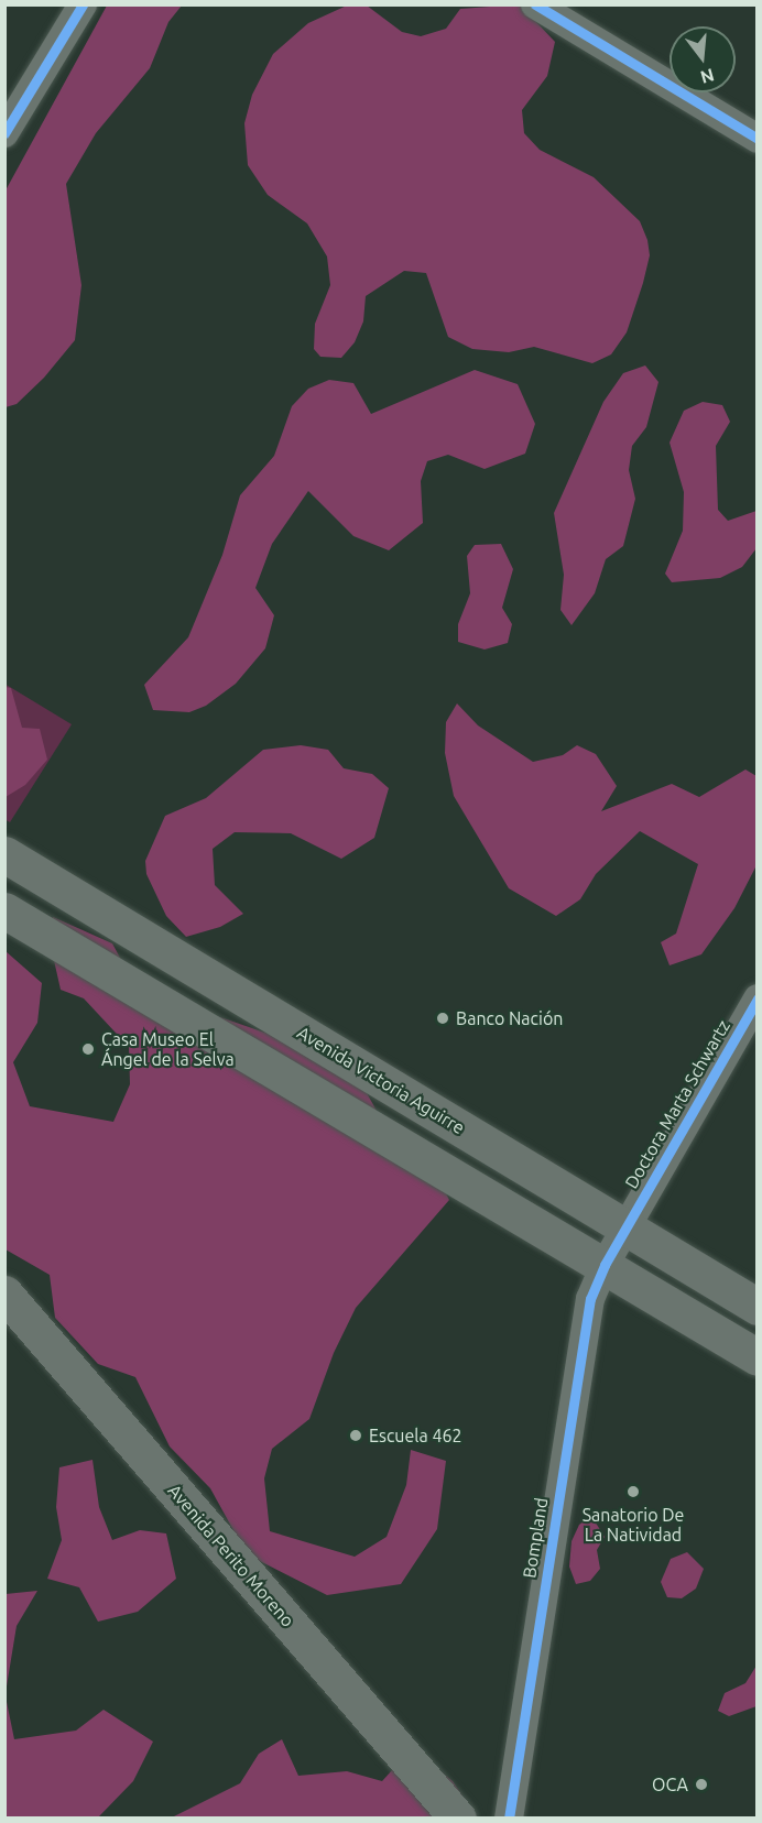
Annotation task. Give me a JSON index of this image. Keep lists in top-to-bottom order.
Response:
{
  "streets": {
    "main road": ["Avenida Victoria Aguirre", "Avenida Perito Moreno"],
    "street": ["Doctora Marta Schwartz", "Bompland"]
  },
  "crossings": [
    ["Avenida Victoria Aguirre", "Doctora Marta Schwartz"],
    ["Doctora Marta Schwartz", "Bompland"]
  ],
  "places": [
    "Banco Nación",
    "Casa Museo El Ángel de la Selva",
    "Escuela 462",
    "Sanatorio De La Natividad",
    "OCA"
  ],
  "north": "bottom"
}
